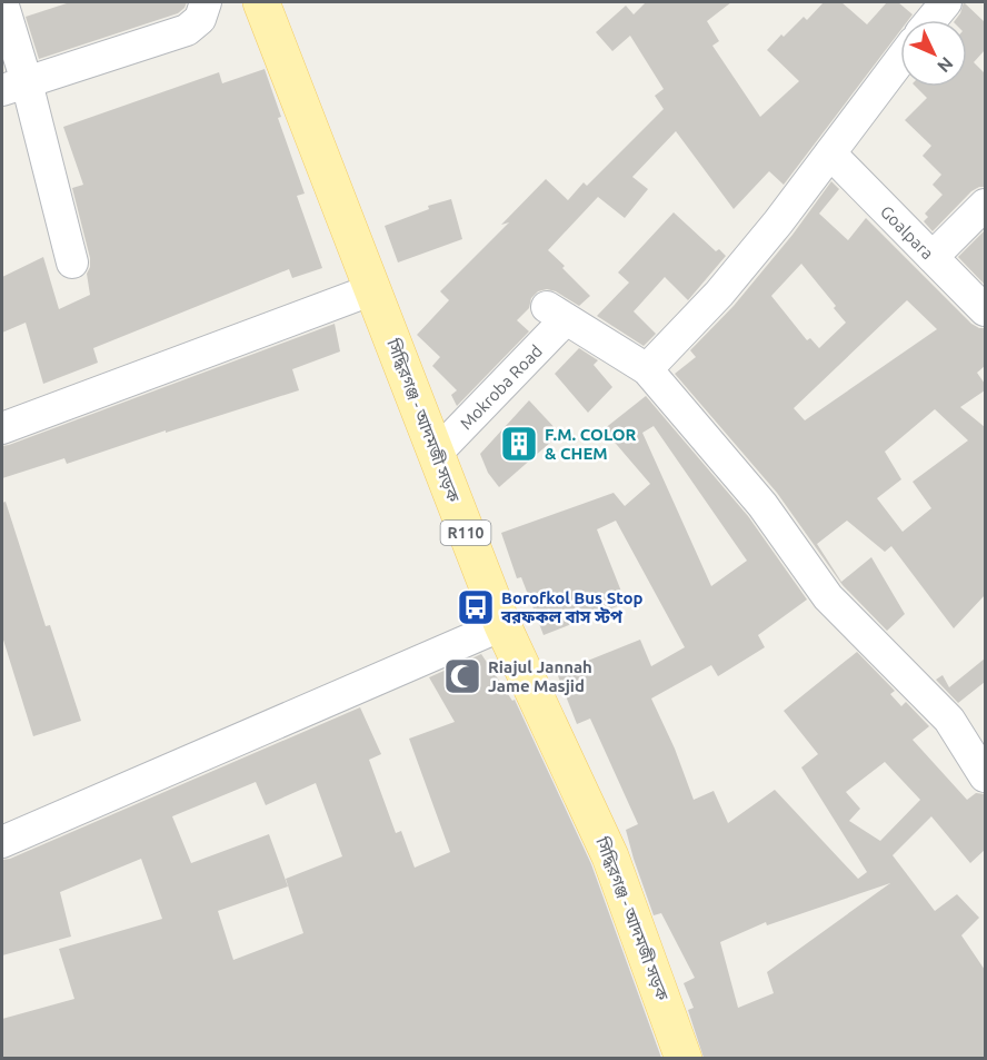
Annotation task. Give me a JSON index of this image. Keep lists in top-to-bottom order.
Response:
{
  "streets": {
    "main road": ["সিদ্ধিরগঞ্জ - আদমজী সড়ক", "R110"],
    "street": ["Goalpara", "Mokroba Road"]
  },
  "crossings": [
    ["Mokroba Road", "সিদ্ধিরগঞ্জ - আদমজী সড়ক"]
  ],
  "places": {
    "building": ["F.M. COLOR & CHEM"],
    "bus stop": ["Borofkol Bus Stop বরফকল বাস স্টপ"],
    "mosque": ["Riajul Jannah Jame Masjid"]
  },
  "north": "bottom right"
}
